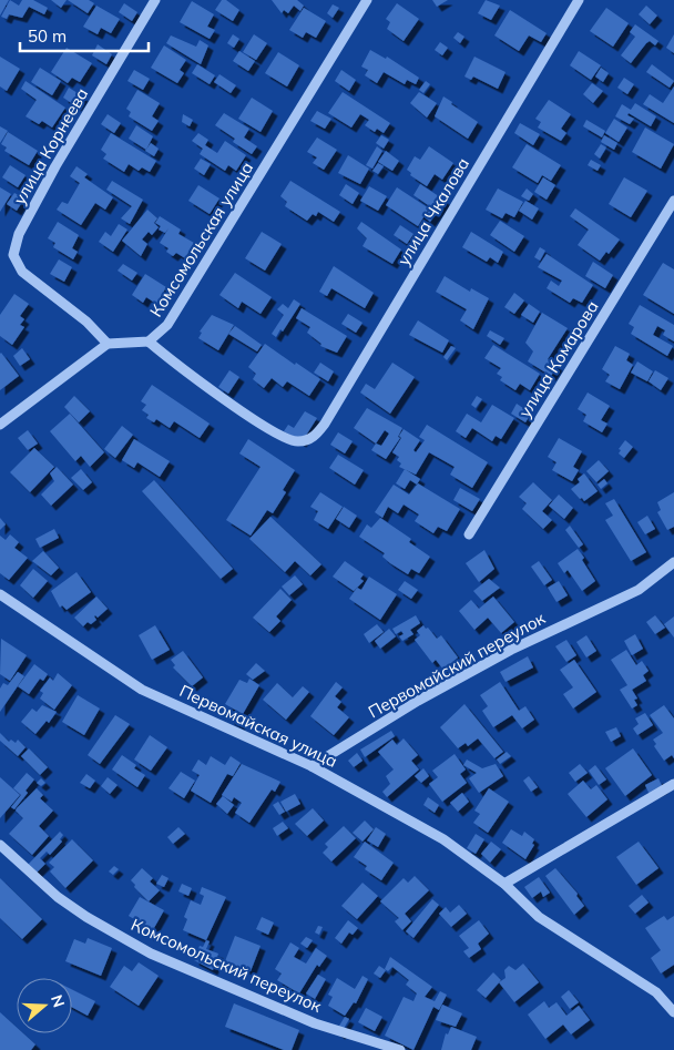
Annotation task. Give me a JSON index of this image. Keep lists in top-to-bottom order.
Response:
{
  "streets": {
    "street": [
      "улица Корнеева",
      "улица Чкалова",
      "Комсомольская улица",
      "улица Комарова",
      "Первомайский переулок",
      "Первомайская улица",
      "Комсомольский переулок"
    ]
  },
  "crossings": [
    ["улица Чкалова", "Комсомольская улица"],
    ["Первомайский переулок", "Первомайская улица"]
  ],
  "scale_bar": "50 m",
  "north": "right"
}
